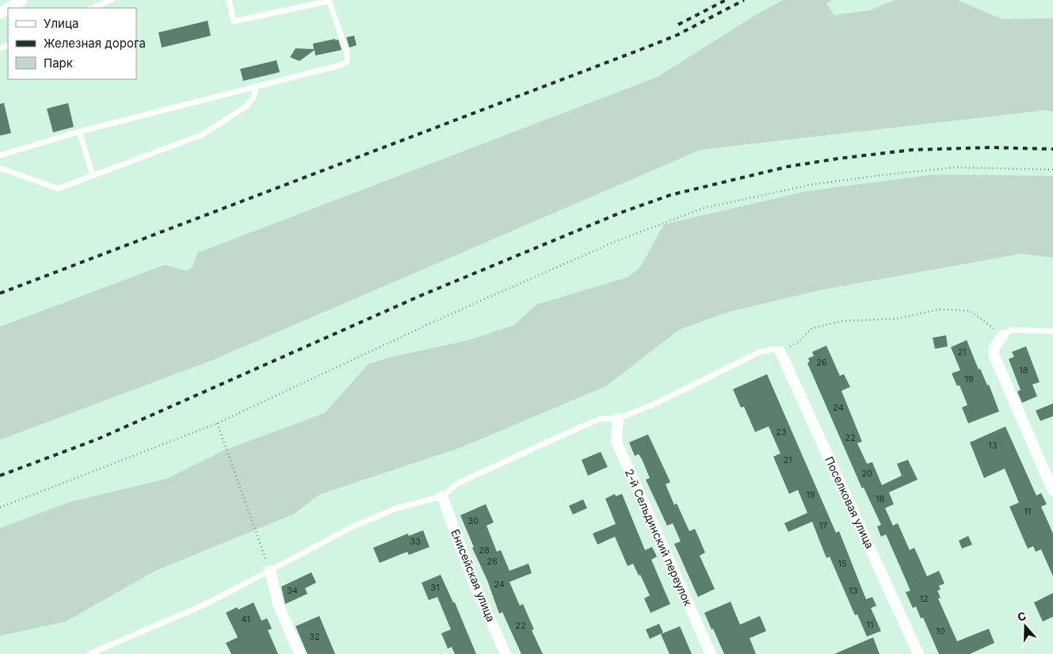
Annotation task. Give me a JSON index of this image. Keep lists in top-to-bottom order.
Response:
{
  "streets": {
    "street": ["Поселковая улица", "2-й Сельдинский переулок", "Енисейская улица"]
  },
  "house_numbers": [
    "21",
    "26",
    "18",
    "19",
    "24",
    "23",
    "22",
    "13",
    "21",
    "20",
    "19",
    "18",
    "11",
    "30",
    "17",
    "33",
    "28",
    "26",
    "15",
    "24",
    "31",
    "34",
    "13",
    "12",
    "41",
    "11",
    "22",
    "10",
    "32"
  ],
  "legend": ["Улица", "Железная дорога", "Парк"],
  "north": "top"
}
